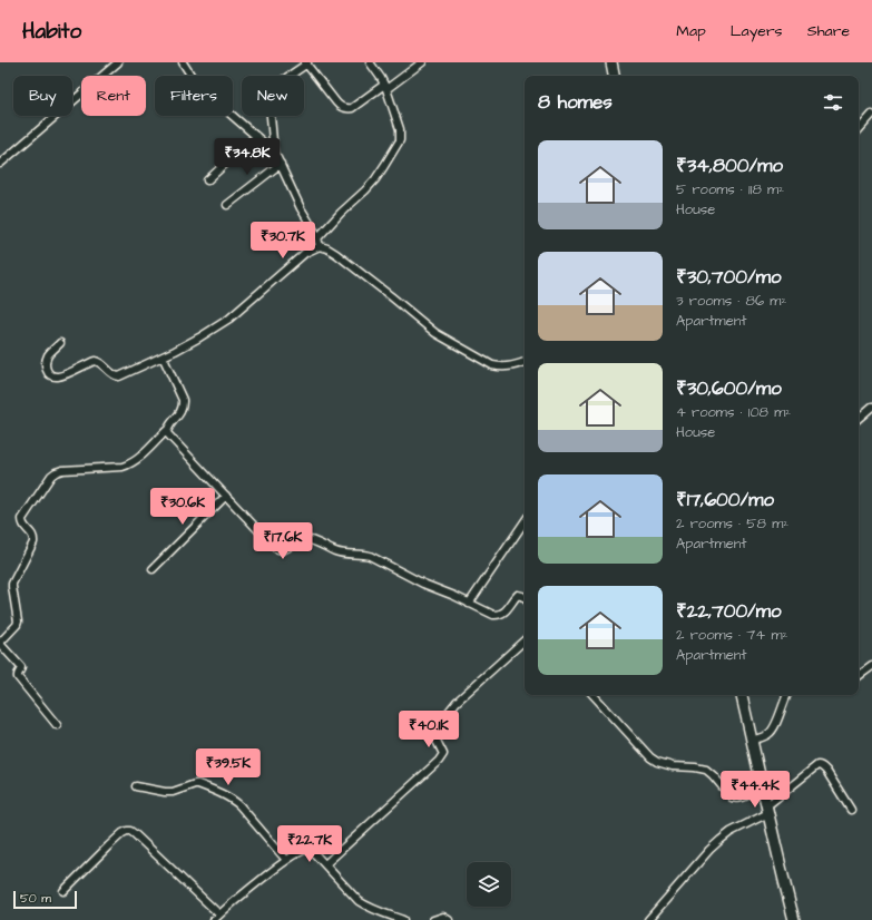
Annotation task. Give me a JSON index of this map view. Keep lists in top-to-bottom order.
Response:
{
  "scale_bar": "50 m",
  "page": {
    "header": "Habito",
    "nav": ["Map", "Layers", "Share"],
    "chip": [
      "Buy",
      "Rent",
      "Filters",
      "New"
    ],
    "heading": "8 homes",
    "list": [
      {
        "name": "₹34,800/mo",
        "note": "5 rooms · 118 m² · House"
      },
      {
        "name": "₹30,700/mo",
        "note": "3 rooms · 86 m² · Apartment"
      },
      {
        "name": "₹30,600/mo",
        "note": "4 rooms · 108 m² · House"
      },
      {
        "name": "₹17,600/mo",
        "note": "2 rooms · 58 m² · Apartment"
      },
      {
        "name": "₹22,700/mo",
        "note": "2 rooms · 74 m² · Apartment"
      }
    ],
    "price": [
      "₹34.8K",
      "₹30.7K",
      "₹30.6K",
      "₹17.6K",
      "₹40.1K",
      "₹39.5K",
      "₹44.4K",
      "₹22.7K"
    ],
    "scale": "50 m"
  }
}
